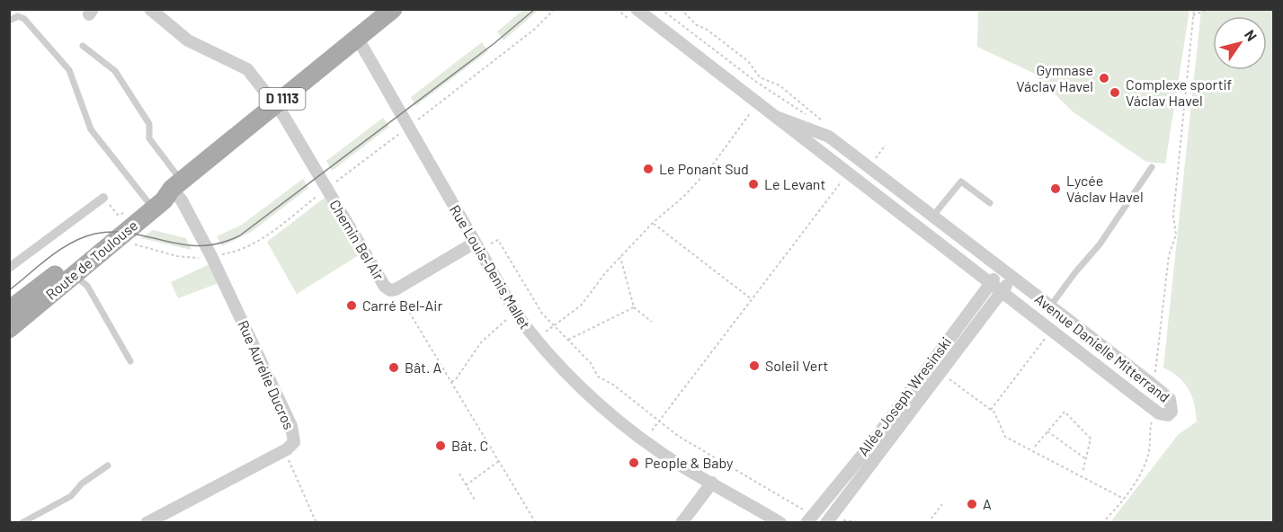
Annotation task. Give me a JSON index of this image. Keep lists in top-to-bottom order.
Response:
{
  "streets": {
    "main road": ["D 1113", "Route de Toulouse"],
    "street": [
      "Chemin Bel Air",
      "Rue Louis-Denis Mallet",
      "Avenue Danielle Mitterrand",
      "Rue Aurélie Ducros",
      "Allée Joseph Wresinski"
    ]
  },
  "crossings": [
    ["Chemin Bel Air", "Route de Toulouse"],
    ["Chemin Bel Air", "Rue Louis-Denis Mallet"],
    ["Route de Toulouse", "Rue Louis-Denis Mallet"],
    ["Route de Toulouse", "Rue Aurélie Ducros"],
    ["Avenue Danielle Mitterrand", "Allée Joseph Wresinski"]
  ],
  "places": [
    "Gymnase Václav Havel",
    "Complexe sportif Václav Havel",
    "Le Ponant Sud",
    "Le Levant",
    "Lycée Václav Havel",
    "Carré Bel-Air",
    "Soleil Vert",
    "Bât. A",
    "Bât. C",
    "People & Baby",
    "A"
  ],
  "north": "top right"
}
